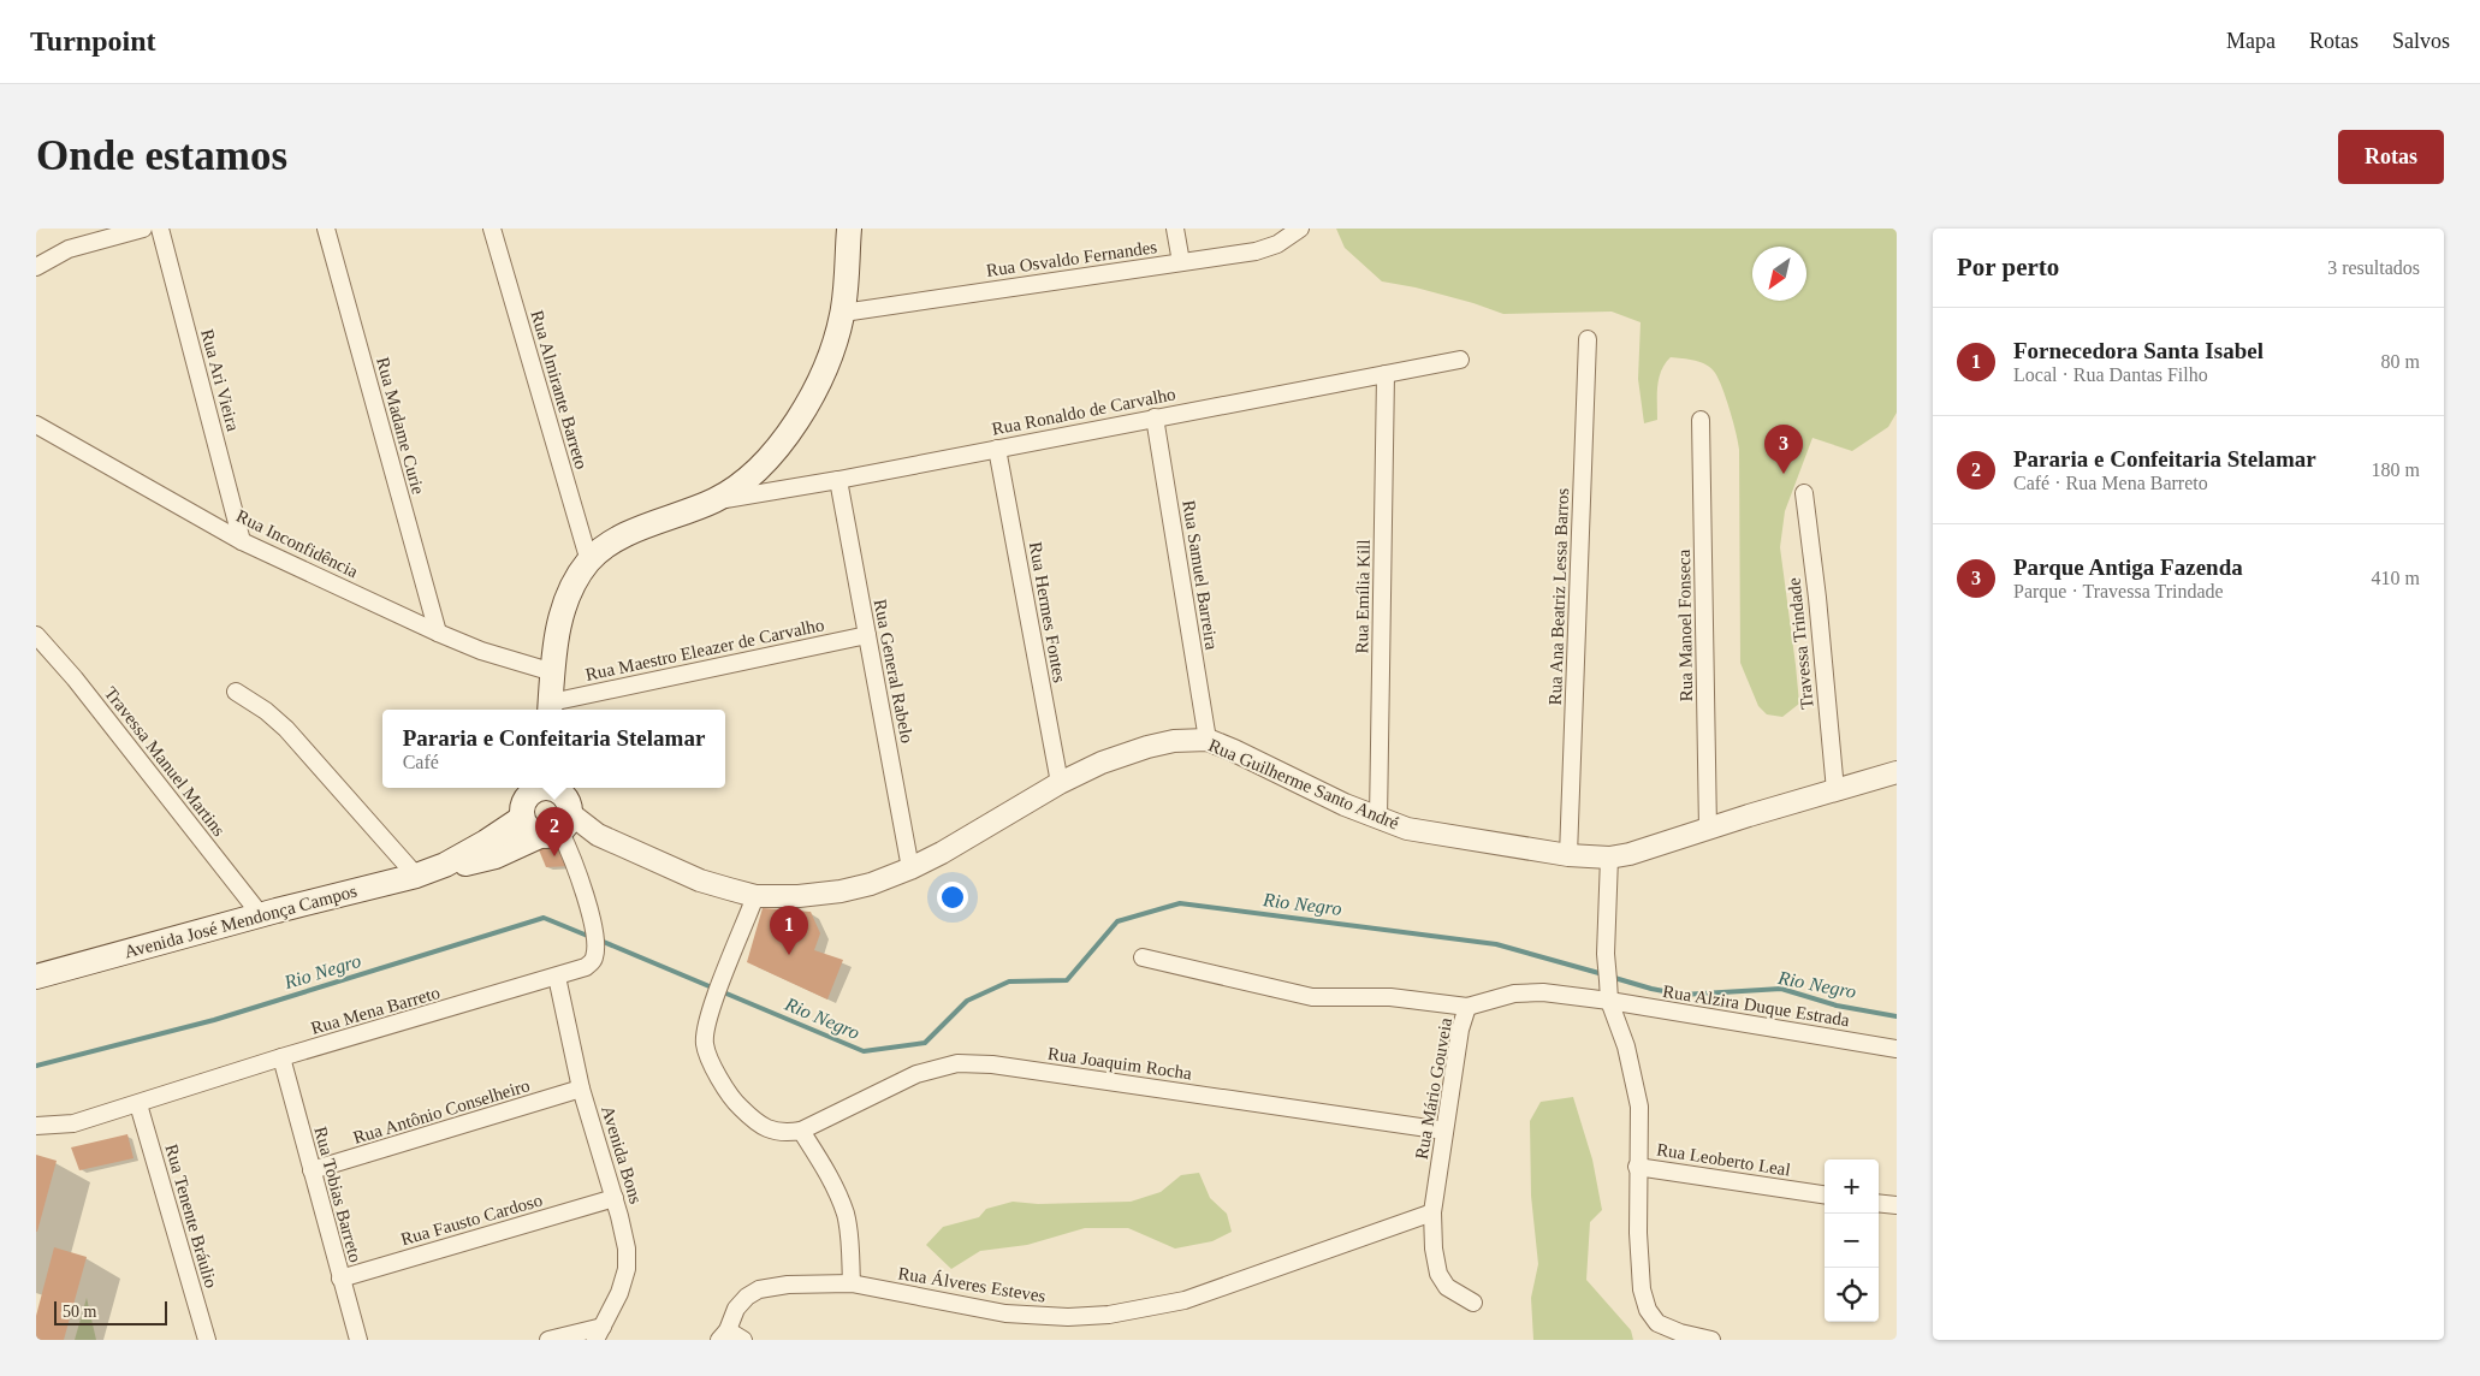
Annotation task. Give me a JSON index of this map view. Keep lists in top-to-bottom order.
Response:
{
  "streets": {
    "main road": ["Avenida José Mendonça Campos"],
    "street": [
      "Rua Osvaldo Fernandes",
      "Rua Ari Vieira",
      "Rua Almirante Barreto",
      "Rua Ronaldo de Carvalho",
      "Rua Madame Curie",
      "Rua Inconfidência",
      "Rua Samuel Barreira",
      "Rua Emília Kill",
      "Rua Ana Beatriz Lessa Barros",
      "Rua Hermes Fontes",
      "Rua Manoel Fonseca",
      "Travessa Trindade",
      "Rua Maestro Eleazer de Carvalho",
      "Rua General Rabelo",
      "Travessa Manuel Martins",
      "Rua Guilherme Santo André",
      "Rua Alzira Duque Estrada",
      "Rua Mena Barreto",
      "Rua Joaquim Rocha",
      "Rua Mário Gouveia",
      "Rua Antônio Conselheiro",
      "Avenida Bons",
      "Rua Leoberto Leal",
      "Rua Tobias Barreto",
      "Rua Tenente Bráulio",
      "Rua Fausto Cardoso",
      "Rua Álveres Esteves"
    ]
  },
  "crossings": [
    ["Rua Ari Vieira", "Rua Inconfidência"],
    ["Rua Ronaldo de Carvalho", "Rua Samuel Barreira"],
    ["Rua Ronaldo de Carvalho", "Rua Emília Kill"],
    ["Rua Ronaldo de Carvalho", "Rua Hermes Fontes"],
    ["Rua Ronaldo de Carvalho", "Rua General Rabelo"],
    ["Rua Madame Curie", "Rua Inconfidência"],
    ["Rua Samuel Barreira", "Rua Guilherme Santo André"],
    ["Rua Emília Kill", "Rua Guilherme Santo André"],
    ["Rua Ana Beatriz Lessa Barros", "Rua Guilherme Santo André"],
    ["Rua Hermes Fontes", "Rua Guilherme Santo André"],
    ["Rua Manoel Fonseca", "Rua Guilherme Santo André"],
    ["Travessa Trindade", "Rua Guilherme Santo André"],
    ["Rua Maestro Eleazer de Carvalho", "Rua General Rabelo"],
    ["Rua General Rabelo", "Rua Guilherme Santo André"],
    ["Travessa Manuel Martins", "Avenida José Mendonça Campos"],
    ["Rua Guilherme Santo André", "Avenida José Mendonça Campos"],
    ["Rua Guilherme Santo André", "Rua Mena Barreto"],
    ["Rua Guilherme Santo André", "Rua Leoberto Leal"],
    ["Avenida José Mendonça Campos", "Rua Mena Barreto"],
    ["Rua Alzira Duque Estrada", "Rua Mário Gouveia"],
    ["Rua Alzira Duque Estrada", "Rua Leoberto Leal"],
    ["Rua Mena Barreto", "Avenida Bons"],
    ["Rua Mena Barreto", "Rua Tobias Barreto"],
    ["Rua Mena Barreto", "Rua Tenente Bráulio"],
    ["Rua Joaquim Rocha", "Rua Mário Gouveia"],
    ["Rua Mário Gouveia", "Rua Leoberto Leal"],
    ["Rua Mário Gouveia", "Rua Álveres Esteves"],
    ["Rua Antônio Conselheiro", "Avenida Bons"],
    ["Rua Antônio Conselheiro", "Rua Tobias Barreto"],
    ["Avenida Bons", "Rua Fausto Cardoso"],
    ["Rua Tobias Barreto", "Rua Fausto Cardoso"]
  ],
  "water": ["Rio Negro"],
  "scale_bar": "50 m",
  "north": "bottom left",
  "page": {
    "header": "Turnpoint",
    "nav": ["Mapa", "Rotas", "Salvos"],
    "buttons": "Rotas",
    "title": "Onde estamos",
    "heading": ["Por perto", "3 resultados"],
    "list": [
      {
        "mark": "1",
        "name": "Fornecedora Santa Isabel",
        "note": "Local · Rua Dantas Filho",
        "value": "80 m"
      },
      {
        "mark": "2",
        "name": "Pararia e Confeitaria Stelamar",
        "note": "Café · Rua Mena Barreto",
        "value": "180 m"
      },
      {
        "mark": "3",
        "name": "Parque Antiga Fazenda",
        "note": "Parque · Travessa Trindade",
        "value": "410 m"
      }
    ],
    "pins": ["3", "2", "1"],
    "popup": ["Pararia e Confeitaria Stelamar", "Café"],
    "map_buttons": ["+", "−"],
    "scale": "50 m"
  }
}
